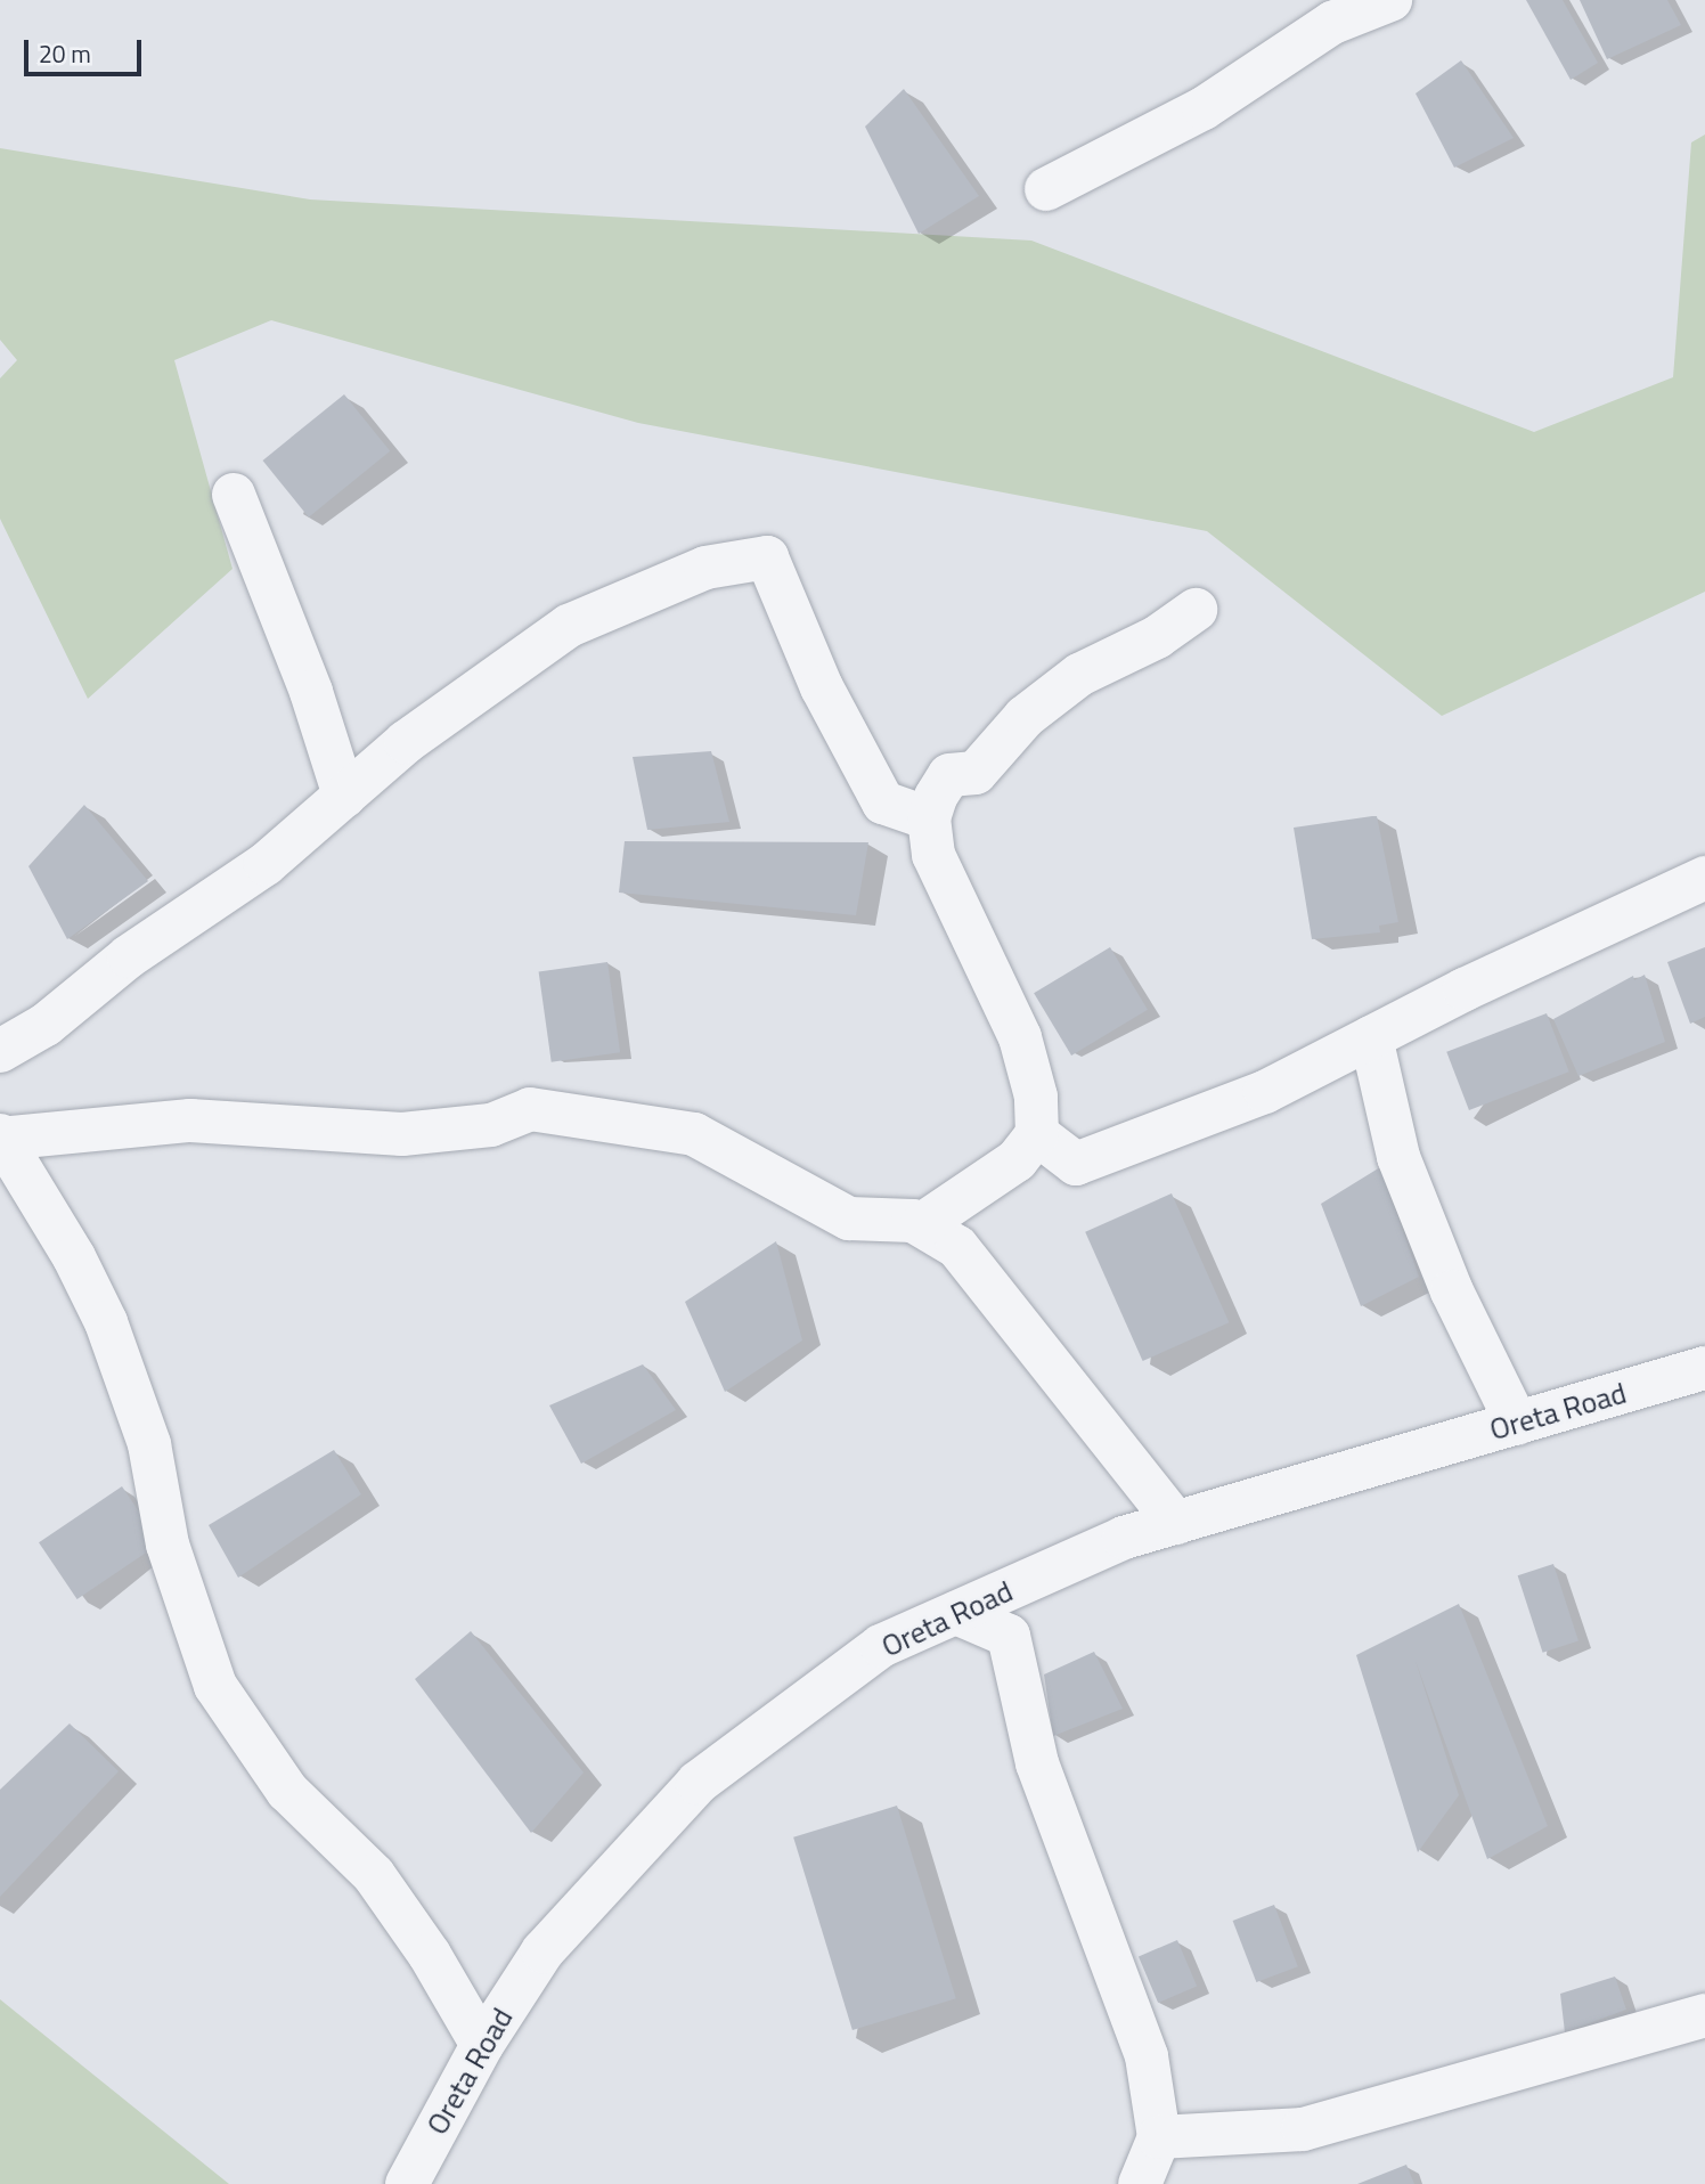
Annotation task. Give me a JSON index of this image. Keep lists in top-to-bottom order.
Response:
{
  "streets": {
    "street": ["Oreta Road"]
  },
  "scale_bar": "20 m"
}
